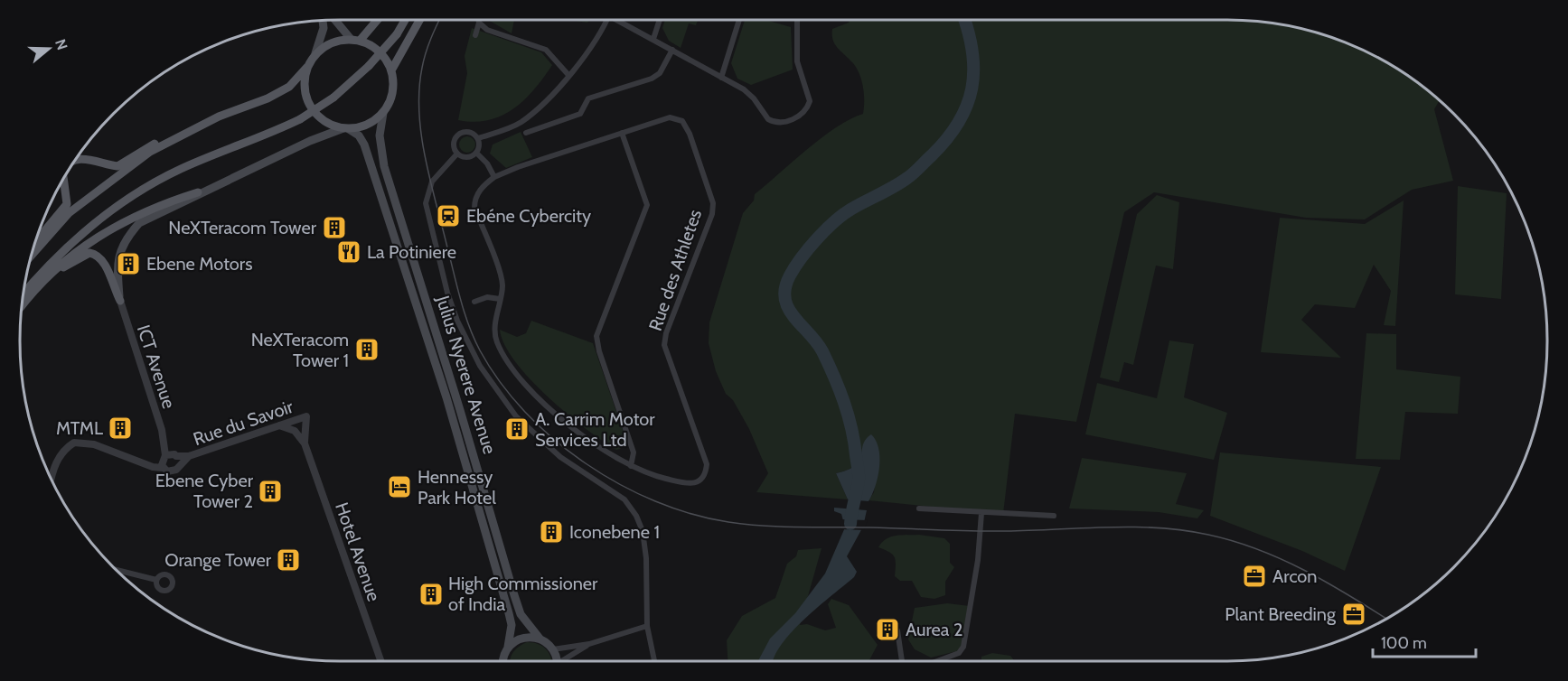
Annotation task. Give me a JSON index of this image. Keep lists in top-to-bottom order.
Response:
{
  "streets": {
    "main road": ["Julius Nyerere Avenue"],
    "street": [
      "Rue des Athletes",
      "ICT Avenue",
      "Rue du Savoir",
      "Hotel Avenue"
    ]
  },
  "crossings": [
    ["ICT Avenue", "Rue du Savoir"],
    ["Rue du Savoir", "Hotel Avenue"]
  ],
  "places": {
    "station": ["Ebéne Cybercity"],
    "building": [
      "NeXTeracom Tower",
      "Ebene Motors",
      "NeXTeracom Tower 1",
      "MTML",
      "A. Carrim Motor Services Ltd",
      "Ebene Cyber Tower 2",
      "Iconebene 1",
      "Orange Tower",
      "High Commissioner of India",
      "Aurea 2"
    ],
    "restaurant": ["La Potiniere"],
    "hotel": ["Hennessy Park Hotel"],
    "office": ["Arcon", "Plant Breeding"]
  },
  "scale_bar": "100 m",
  "north": "right"
}
